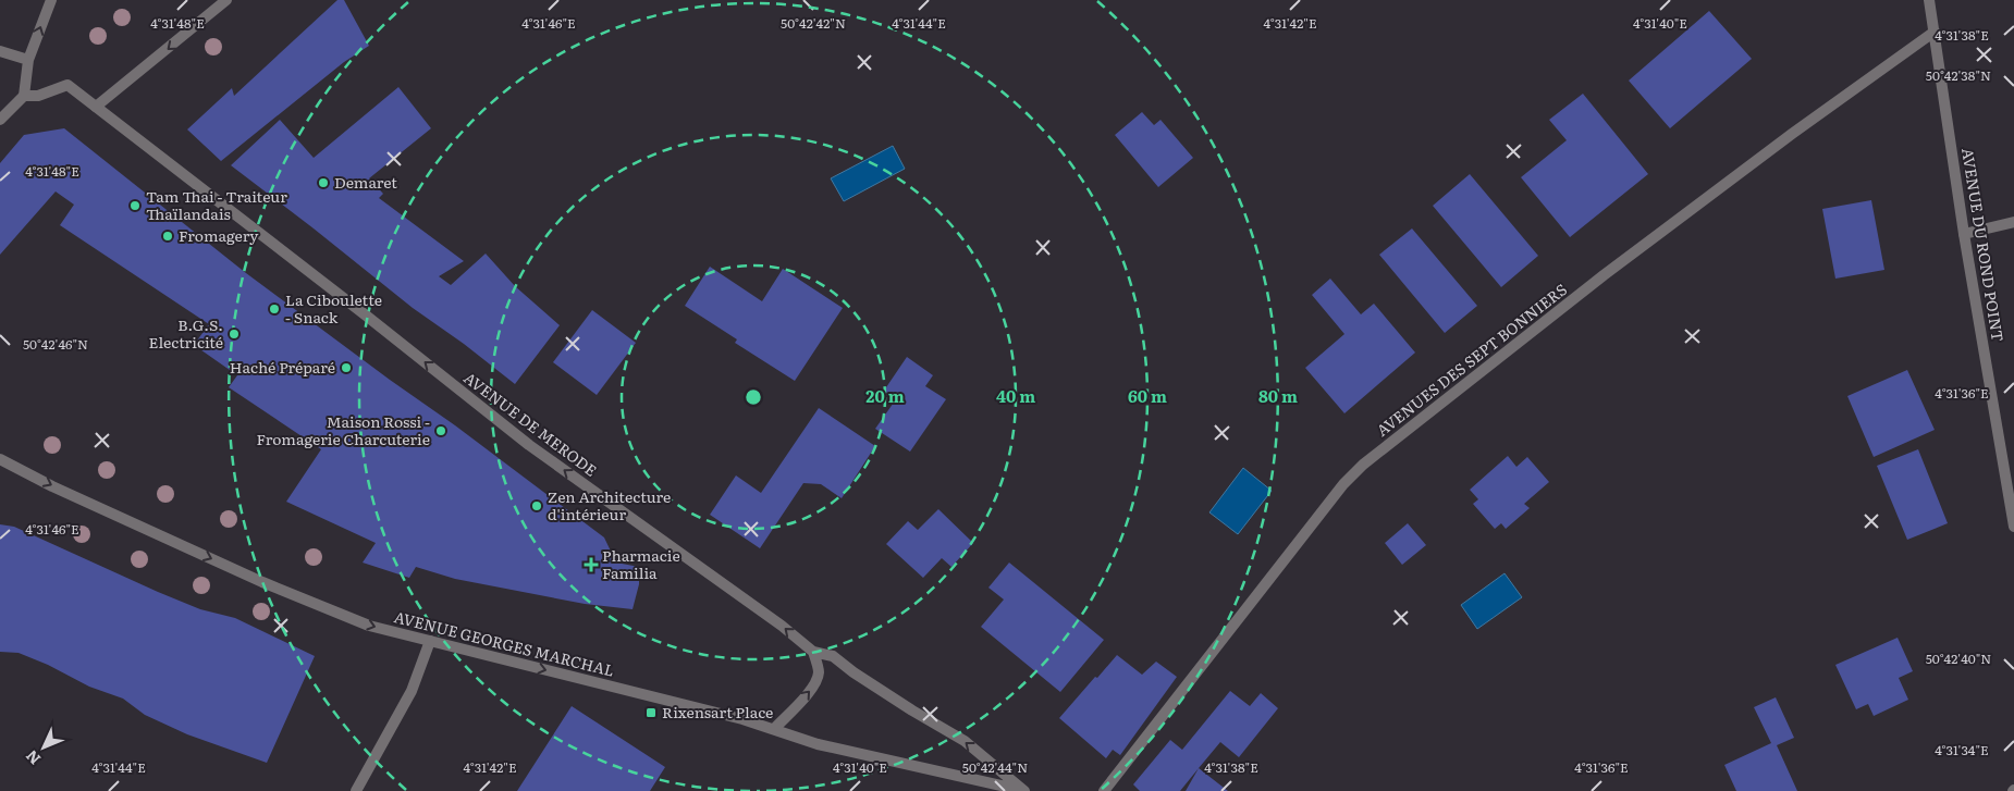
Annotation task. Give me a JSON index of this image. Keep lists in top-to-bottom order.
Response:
{
  "streets": {
    "street": [
      "AVENUE DU ROND POINT",
      "AVENUES DES SEPT BONNIERS",
      "AVENUE DE MERODE",
      "AVENUE GEORGES MARCHAL"
    ]
  },
  "crossings": [
    ["AVENUE DU ROND POINT", "AVENUES DES SEPT BONNIERS"],
    ["AVENUE DE MERODE", "AVENUE GEORGES MARCHAL"]
  ],
  "one_way": ["AVENUE DE MERODE", "AVENUE GEORGES MARCHAL"],
  "places": {
    "other": [
      "Demaret",
      "Tam Thai - Traiteur Thaïlandais",
      "Fromagery",
      "La Ciboulette - Snack",
      "B.G.S. Electricité",
      "Haché Préparé",
      "Maison Rossi - Fromagerie Charcuterie",
      "Zen Architecture d'intérieur"
    ],
    "health": ["Pharmacie Familia"],
    "transit": ["Rixensart Place"]
  },
  "north": "bottom left",
  "coordinates": [
    "4°31'48\"E",
    "4°31'46\"E",
    "4°31'44\"E",
    "4°31'42\"E",
    "4°31'40\"E",
    "50°42'42\"N",
    "4°31'38\"E",
    "50°42'38\"N",
    "50°42'46\"N",
    "4°31'36\"E",
    "50°42'40\"N",
    "4°31'34\"E",
    "50°42'44\"N"
  ],
  "rings": [
    "20 m",
    "40 m",
    "60 m",
    "80 m"
  ]
}
